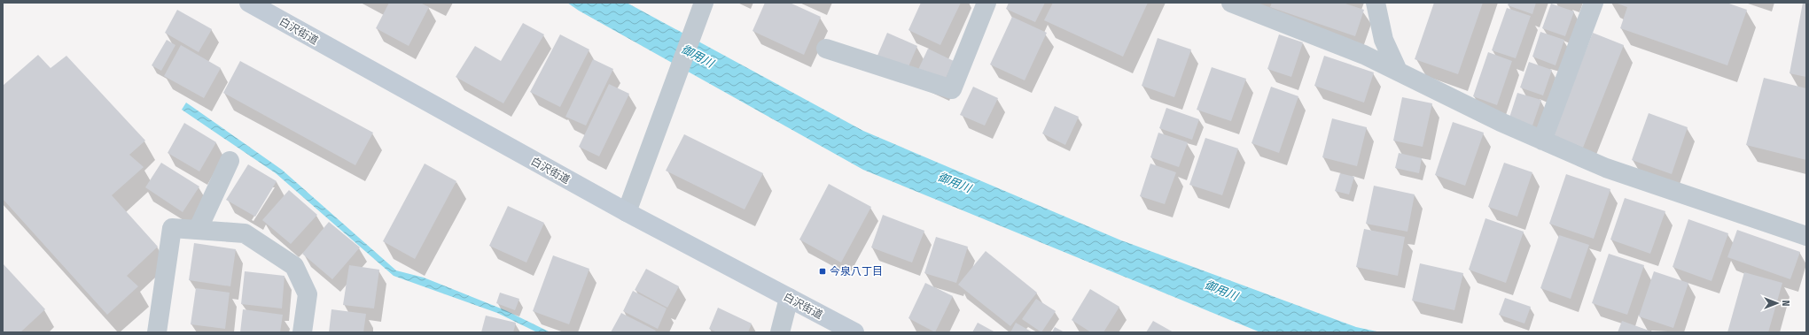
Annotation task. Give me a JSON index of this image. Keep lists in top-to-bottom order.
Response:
{
  "streets": {
    "main road": ["白沢街道"]
  },
  "water": ["御用川"],
  "places": {
    "transit": ["今泉八丁目"]
  },
  "north": "right"
}
